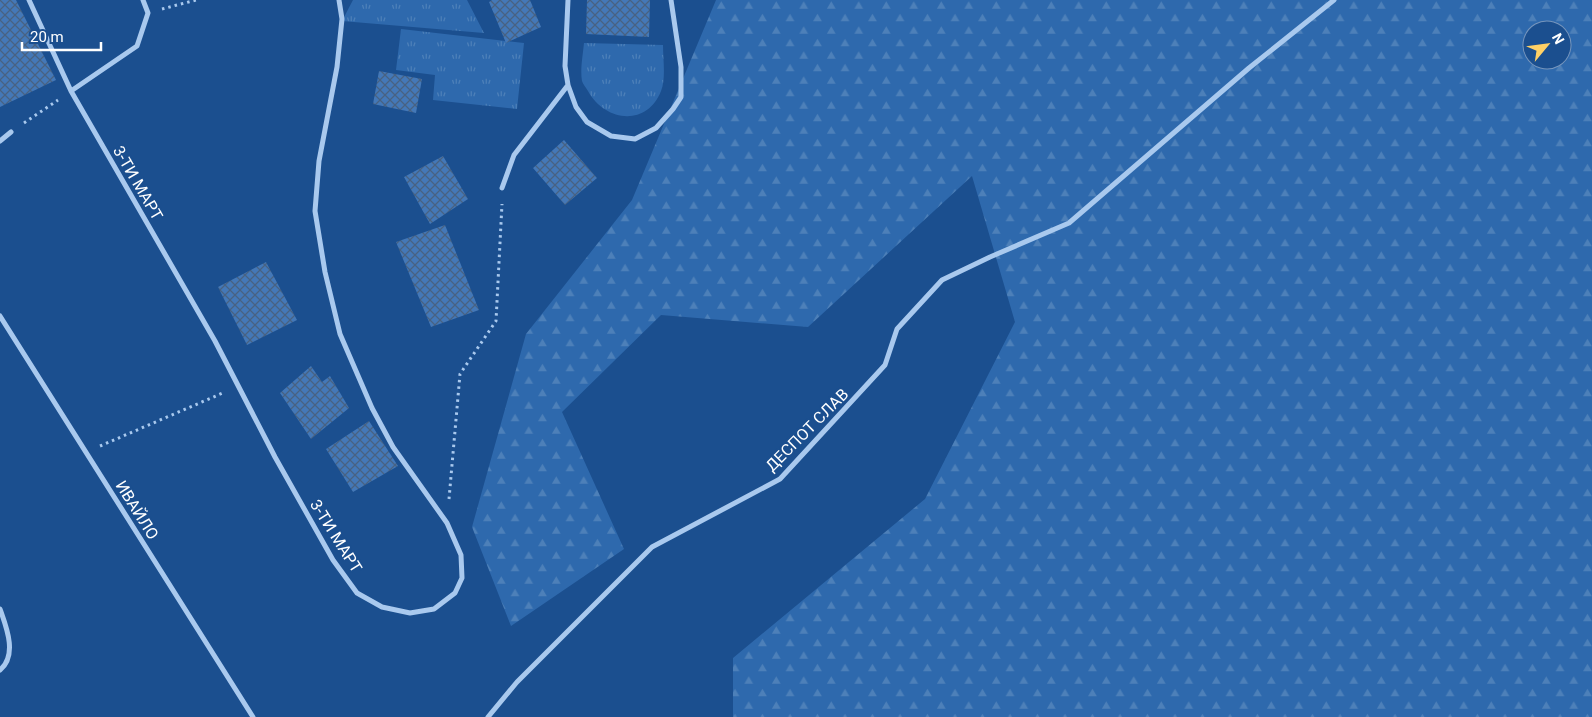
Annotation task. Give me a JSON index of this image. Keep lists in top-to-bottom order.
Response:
{
  "streets": {
    "street": ["3-ТИ МАРТ", "ДЕСПОТ СЛАВ", "ИВАЙЛО"]
  },
  "scale_bar": "20 m",
  "north": "top right"
}
